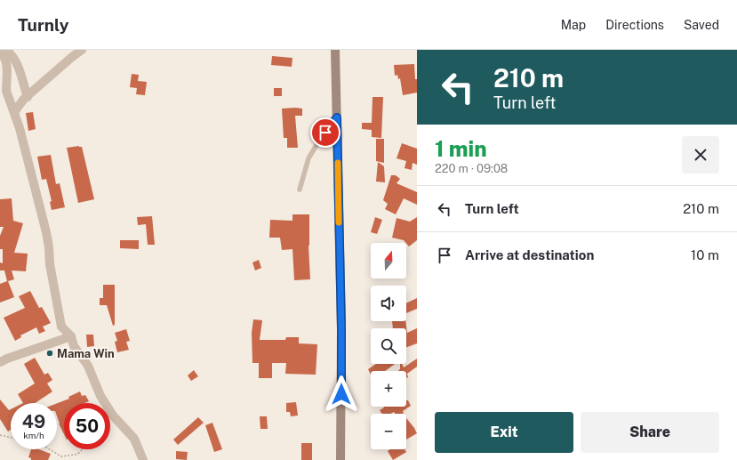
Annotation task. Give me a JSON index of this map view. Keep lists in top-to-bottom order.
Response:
{
  "places": ["Mama Win"],
  "north": "top",
  "page": {
    "header": "Turnly",
    "nav": ["Map", "Directions", "Saved"],
    "turn": ["210 m", "Turn left"],
    "heading": ["1 min", "220 m · 09:08"],
    "list": [
      {
        "name": "Turn left",
        "value": "210 m"
      },
      {
        "name": "Arrive at destination",
        "value": "10 m"
      }
    ],
    "map_buttons": ["+", "−"],
    "speed": "49 km/h",
    "limit": "50",
    "buttons": ["Exit", "Share"]
  }
}
